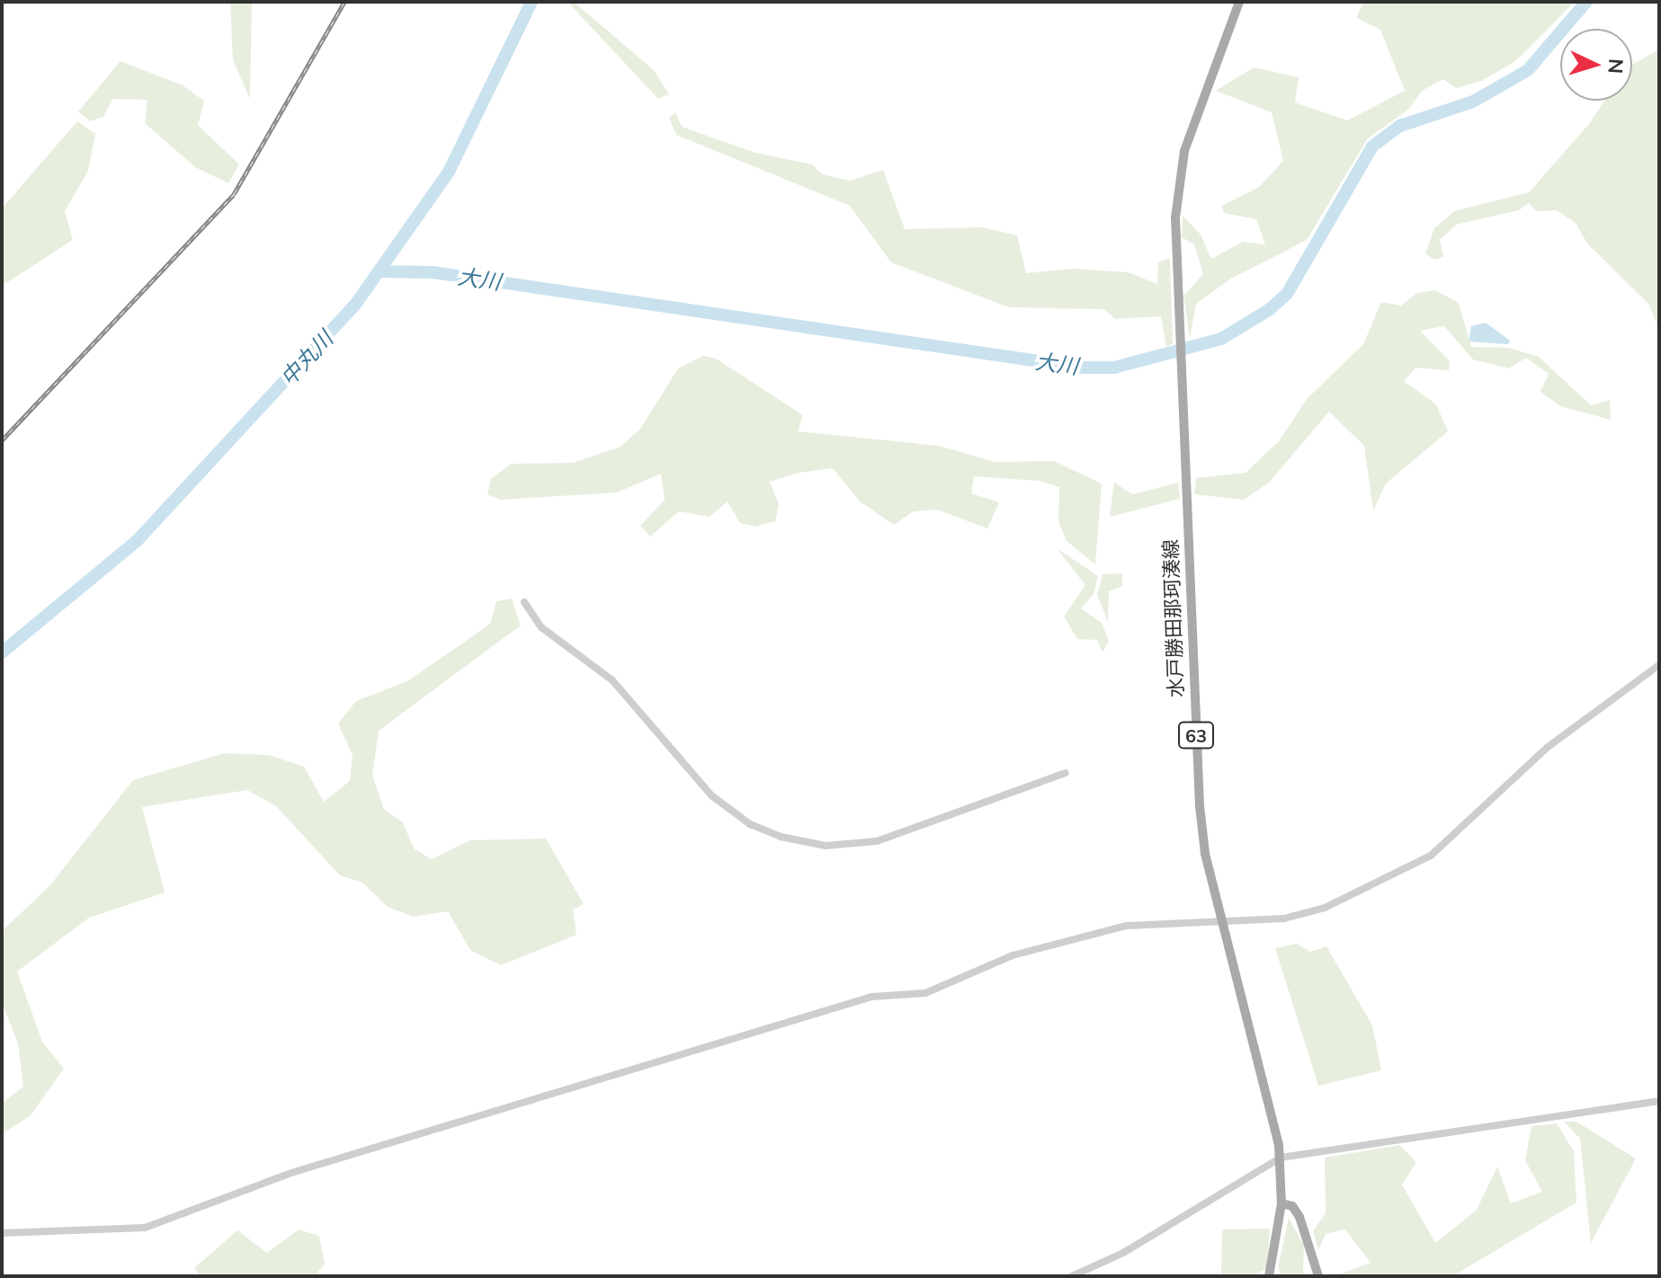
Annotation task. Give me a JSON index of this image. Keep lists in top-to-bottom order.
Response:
{
  "streets": {
    "main road": ["水戸勝田那珂湊線", "63"]
  },
  "water": ["大川", "中丸川"],
  "north": "right"
}
